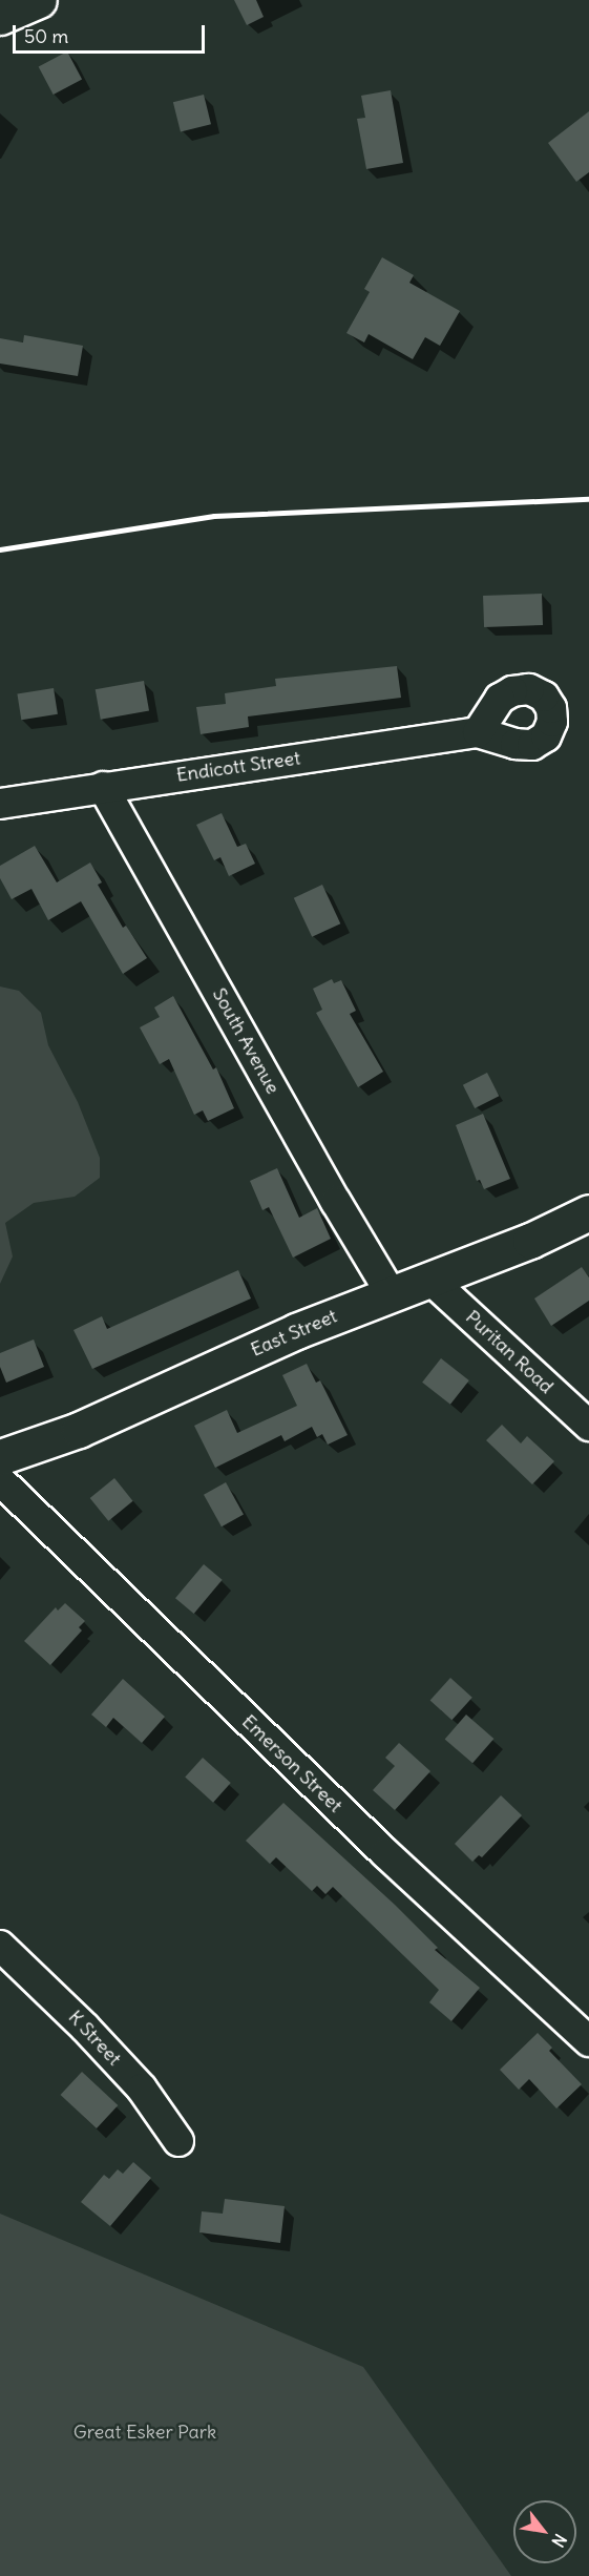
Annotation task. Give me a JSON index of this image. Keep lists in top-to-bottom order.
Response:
{
  "streets": {
    "street": [
      "Endicott Street",
      "South Avenue",
      "East Street",
      "Puritan Road",
      "Emerson Street",
      "K Street"
    ]
  },
  "crossings": [
    ["Endicott Street", "South Avenue"],
    ["South Avenue", "East Street"],
    ["East Street", "Puritan Road"]
  ],
  "parks": ["Great Esker Park"],
  "scale_bar": "50 m",
  "north": "bottom right"
}
